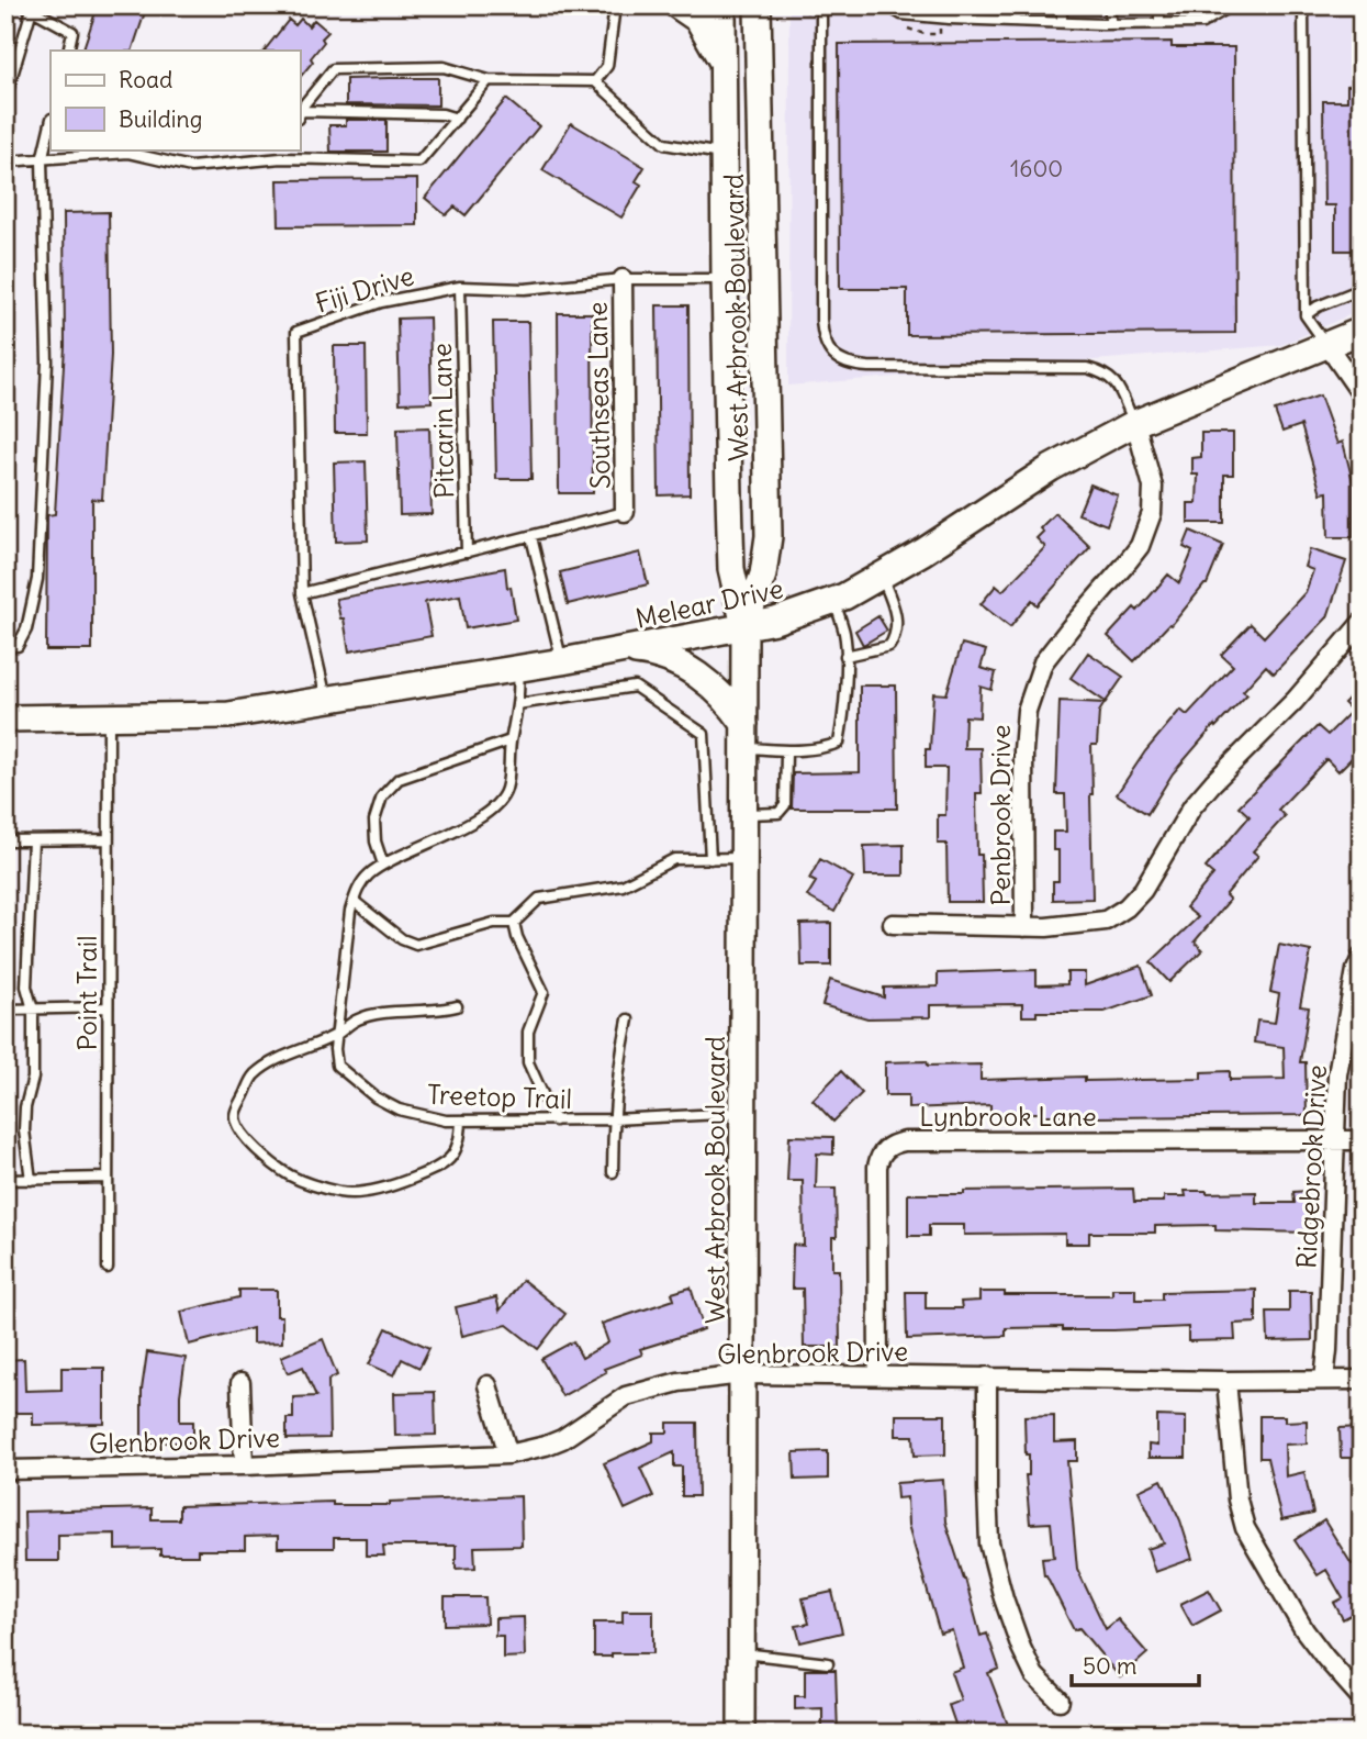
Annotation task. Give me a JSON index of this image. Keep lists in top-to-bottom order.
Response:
{
  "streets": {
    "street": [
      "West Arbrook Boulevard",
      "Southseas Lane",
      "Melear Drive",
      "Penbrook Drive",
      "Lynbrook Lane",
      "Ridgebrook Drive",
      "Glenbrook Drive"
    ],
    "lane": [
      "Fiji Drive",
      "Pitcarin Lane",
      "Point Trail",
      "Treetop Trail"
    ]
  },
  "crossings": [
    ["Fiji Drive", "West Arbrook Boulevard"],
    ["Fiji Drive", "Southseas Lane"],
    ["Fiji Drive", "Pitcarin Lane"],
    ["Fiji Drive", "Melear Drive"],
    ["West Arbrook Boulevard", "Melear Drive"],
    ["West Arbrook Boulevard", "Treetop Trail"],
    ["West Arbrook Boulevard", "Glenbrook Drive"],
    ["Melear Drive", "Penbrook Drive"],
    ["Melear Drive", "Point Trail"],
    ["Melear Drive", "Treetop Trail"],
    ["Lynbrook Lane", "Ridgebrook Drive"],
    ["Lynbrook Lane", "Glenbrook Drive"],
    ["Ridgebrook Drive", "Glenbrook Drive"]
  ],
  "house_numbers": ["1600"],
  "legend": ["Road", "Building"],
  "scale_bar": "50 m"
}
